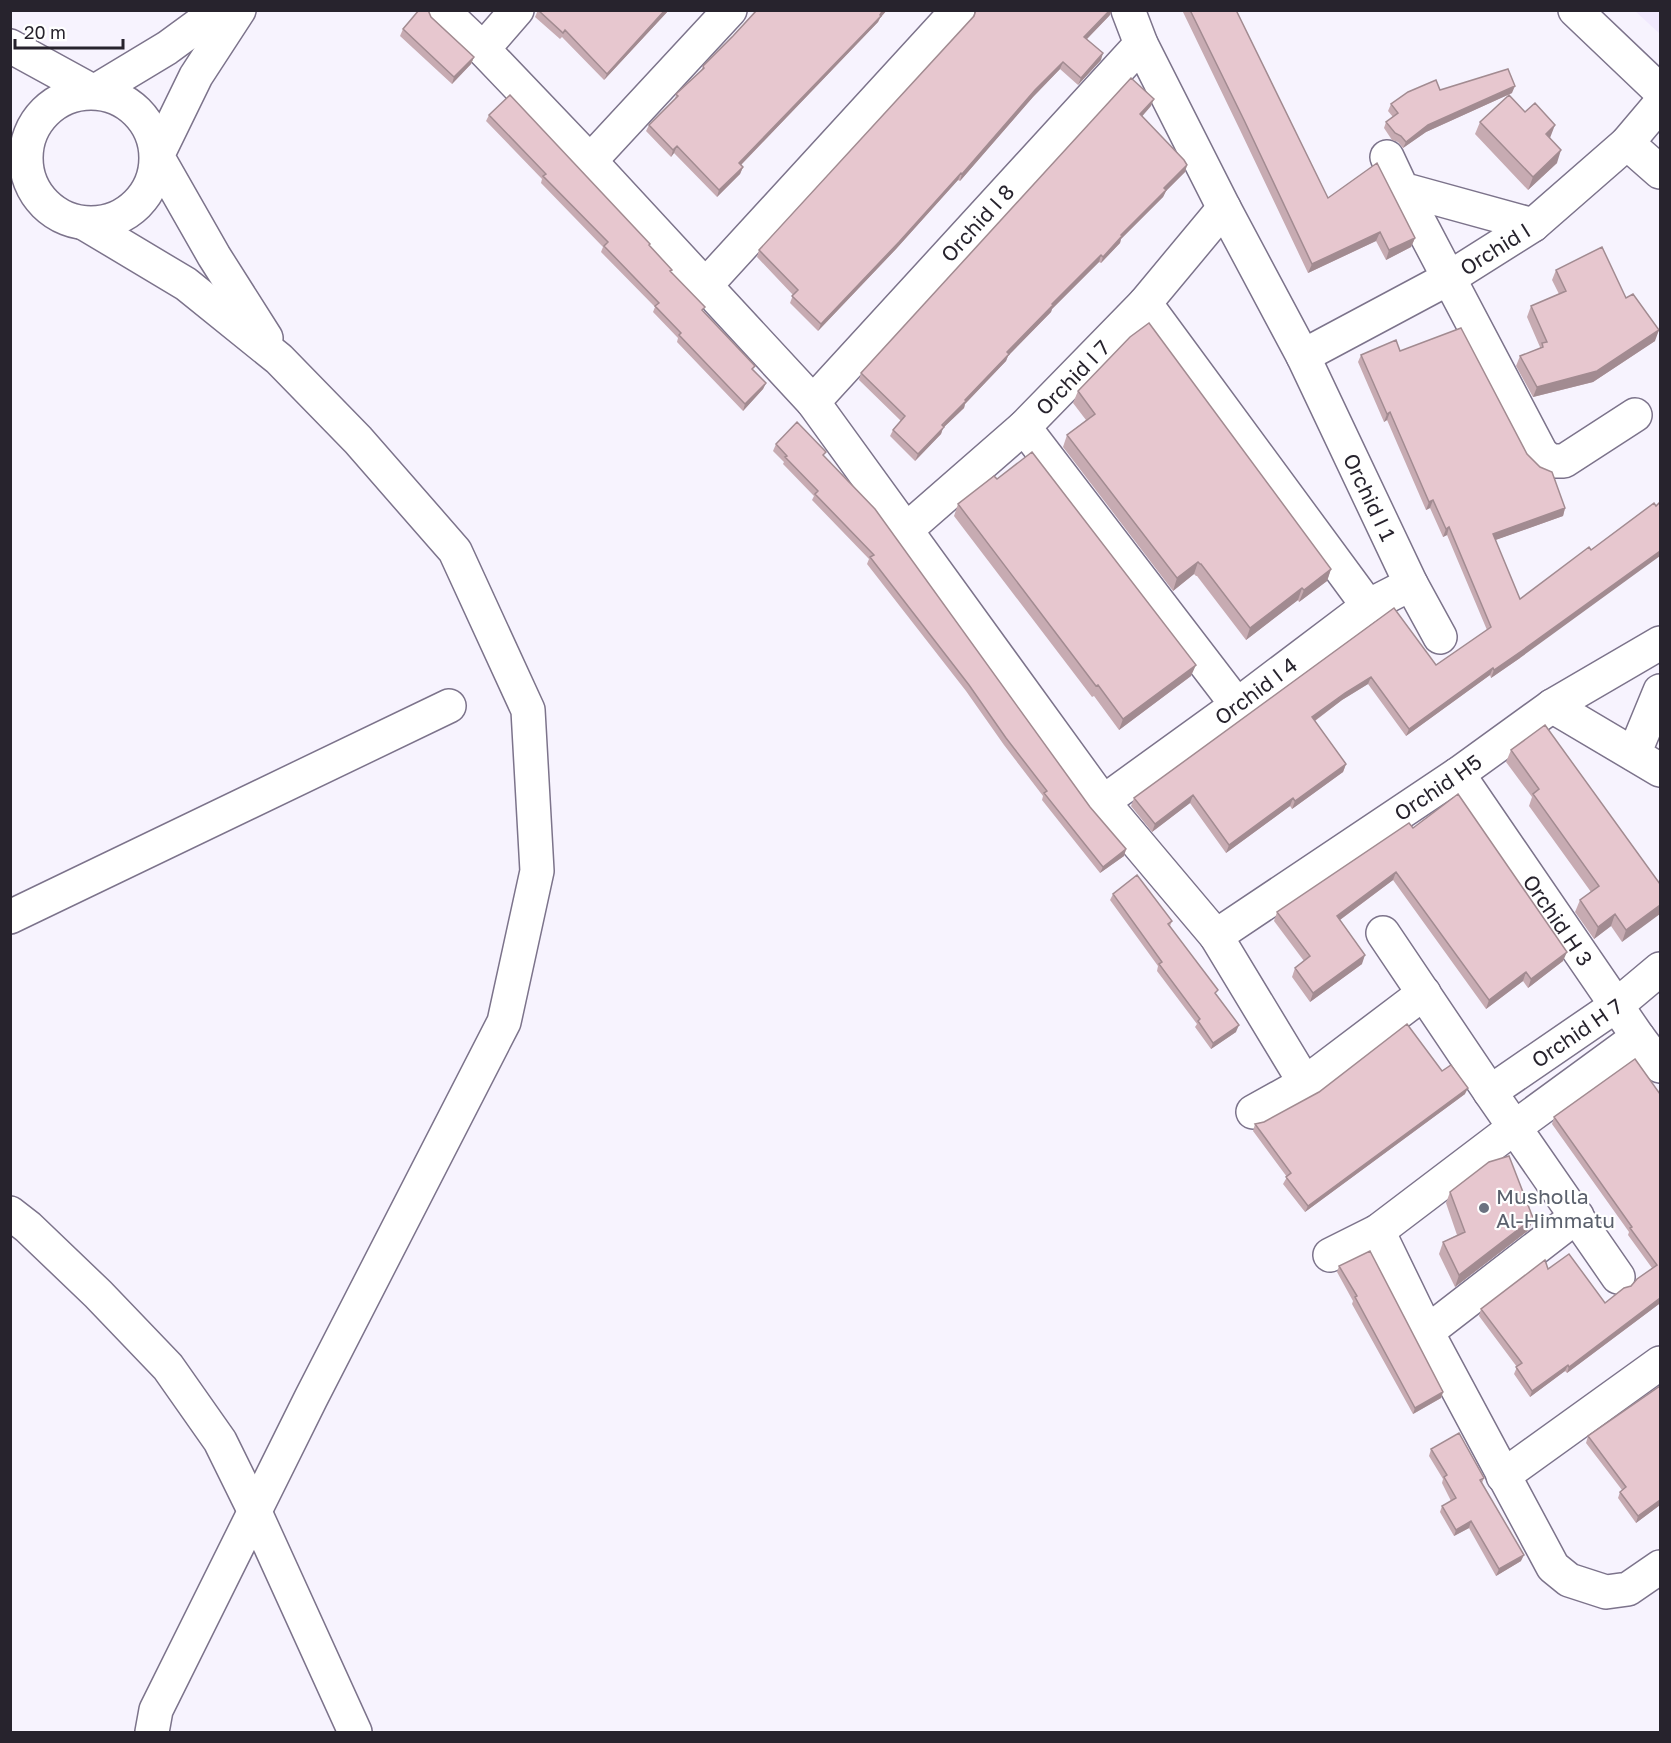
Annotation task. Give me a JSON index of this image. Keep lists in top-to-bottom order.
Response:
{
  "streets": {
    "street": [
      "Orchid I 8",
      "Orchid I",
      "Orchid I 7",
      "Orchid I 1",
      "Orchid I 4",
      "Orchid H5",
      "Orchid H 3",
      "Orchid H 7"
    ]
  },
  "crossings": [
    ["Orchid I 8", "Orchid I 1"],
    ["Orchid I", "Orchid I 1"],
    ["Orchid I 7", "Orchid I 1"],
    ["Orchid I 1", "Orchid I 4"],
    ["Orchid H5", "Orchid H 3"],
    ["Orchid H 3", "Orchid H 7"]
  ],
  "places": ["Musholla Al-Himmatu"],
  "scale_bar": "20 m"
}
